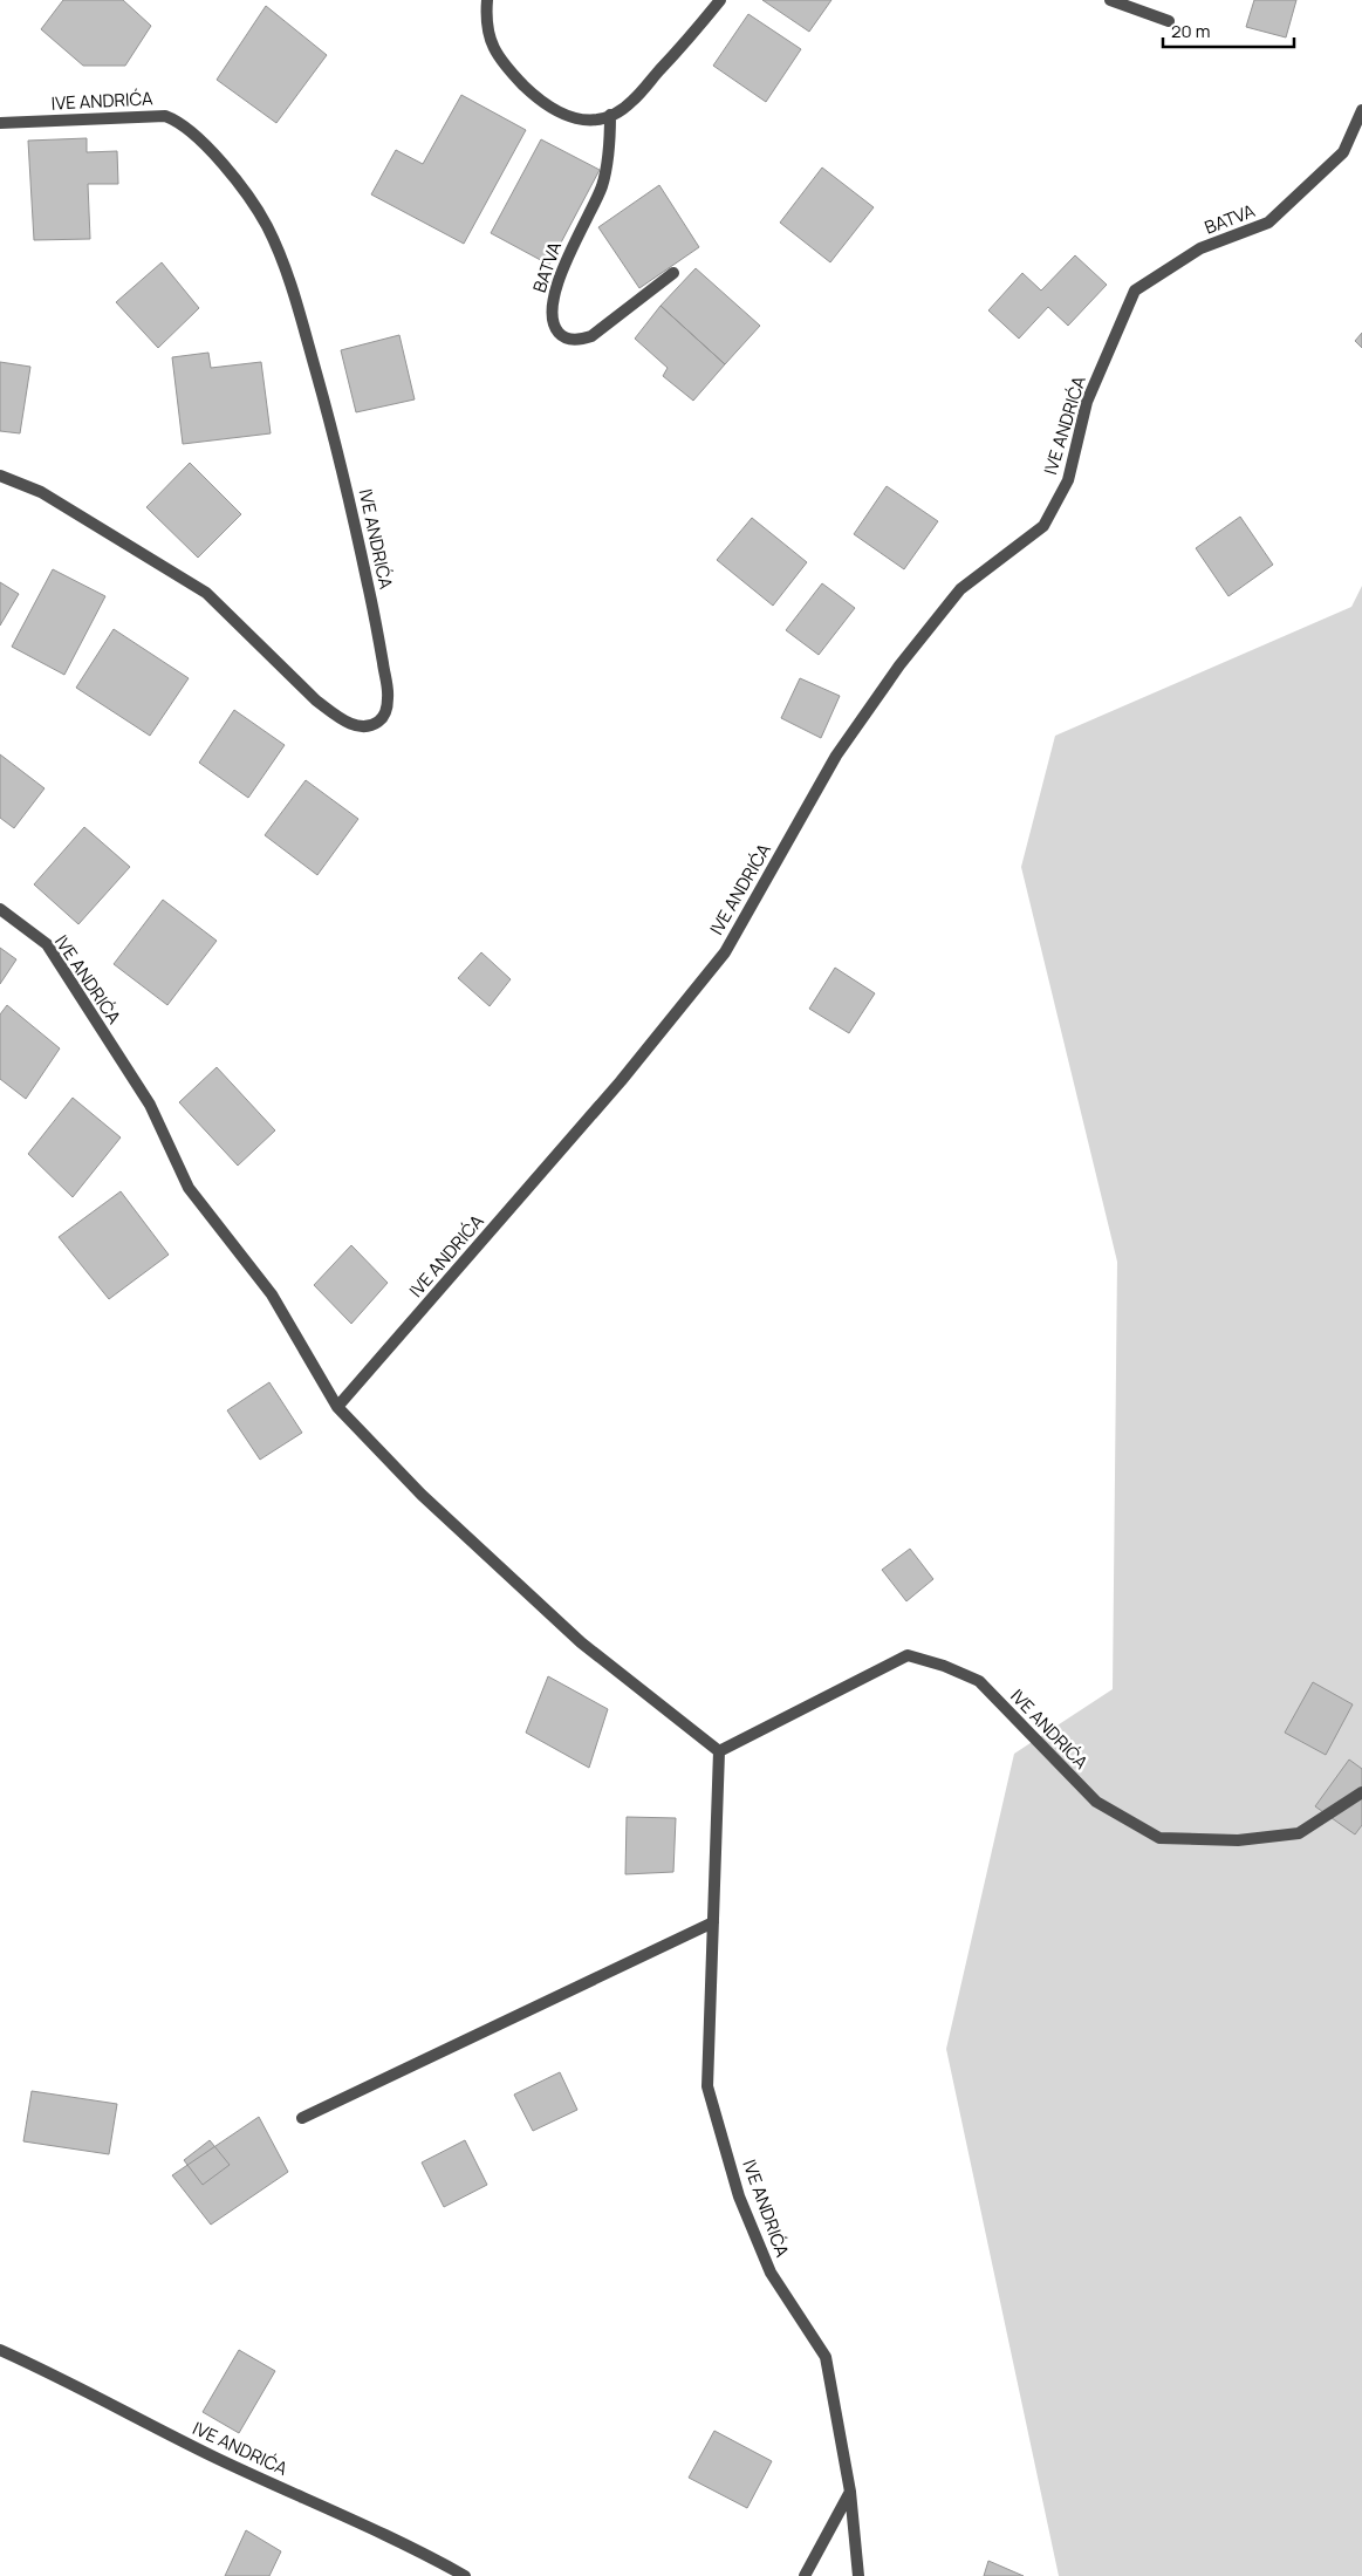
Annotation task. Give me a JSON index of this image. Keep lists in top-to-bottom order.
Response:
{
  "streets": {
    "street": ["IVE ANDRIĆA", "BATVA"]
  },
  "crossings": [
    ["IVE ANDRIĆA", "BATVA"]
  ],
  "scale_bar": "20 m"
}
